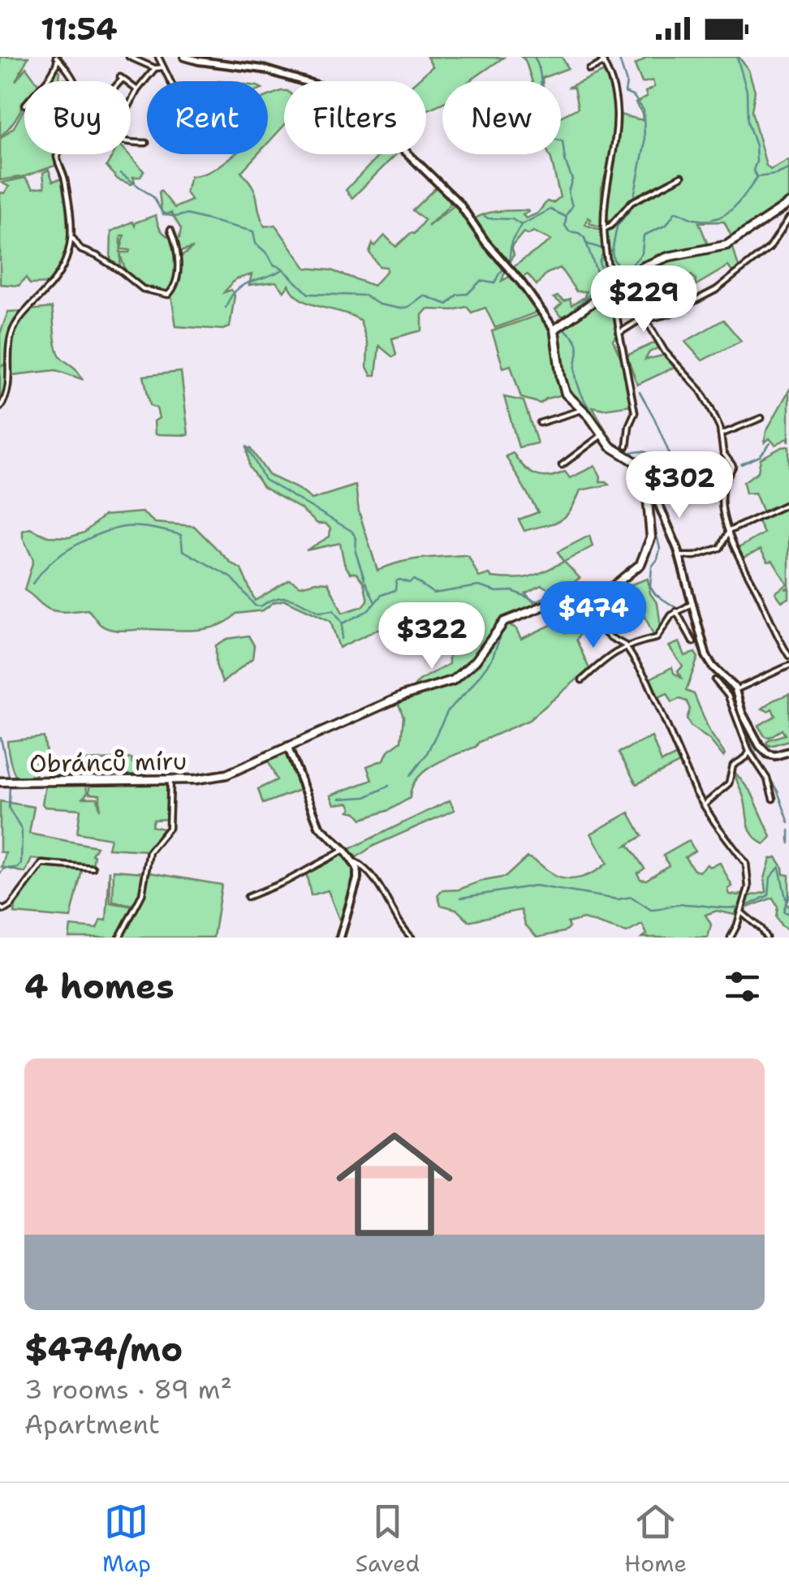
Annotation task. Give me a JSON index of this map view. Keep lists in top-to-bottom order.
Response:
{
  "streets": {
    "main road": ["Obránců míru"]
  },
  "page": {
    "status": "11:54",
    "chip": [
      "Buy",
      "Rent",
      "Filters",
      "New"
    ],
    "price": [
      "$229",
      "$302",
      "$474",
      "$322"
    ],
    "heading": "4 homes",
    "list": [
      {
        "name": "$474/mo",
        "note": "3 rooms · 89 m² · Apartment"
      }
    ],
    "tabs": ["Map", "Saved", "Home"]
  }
}
